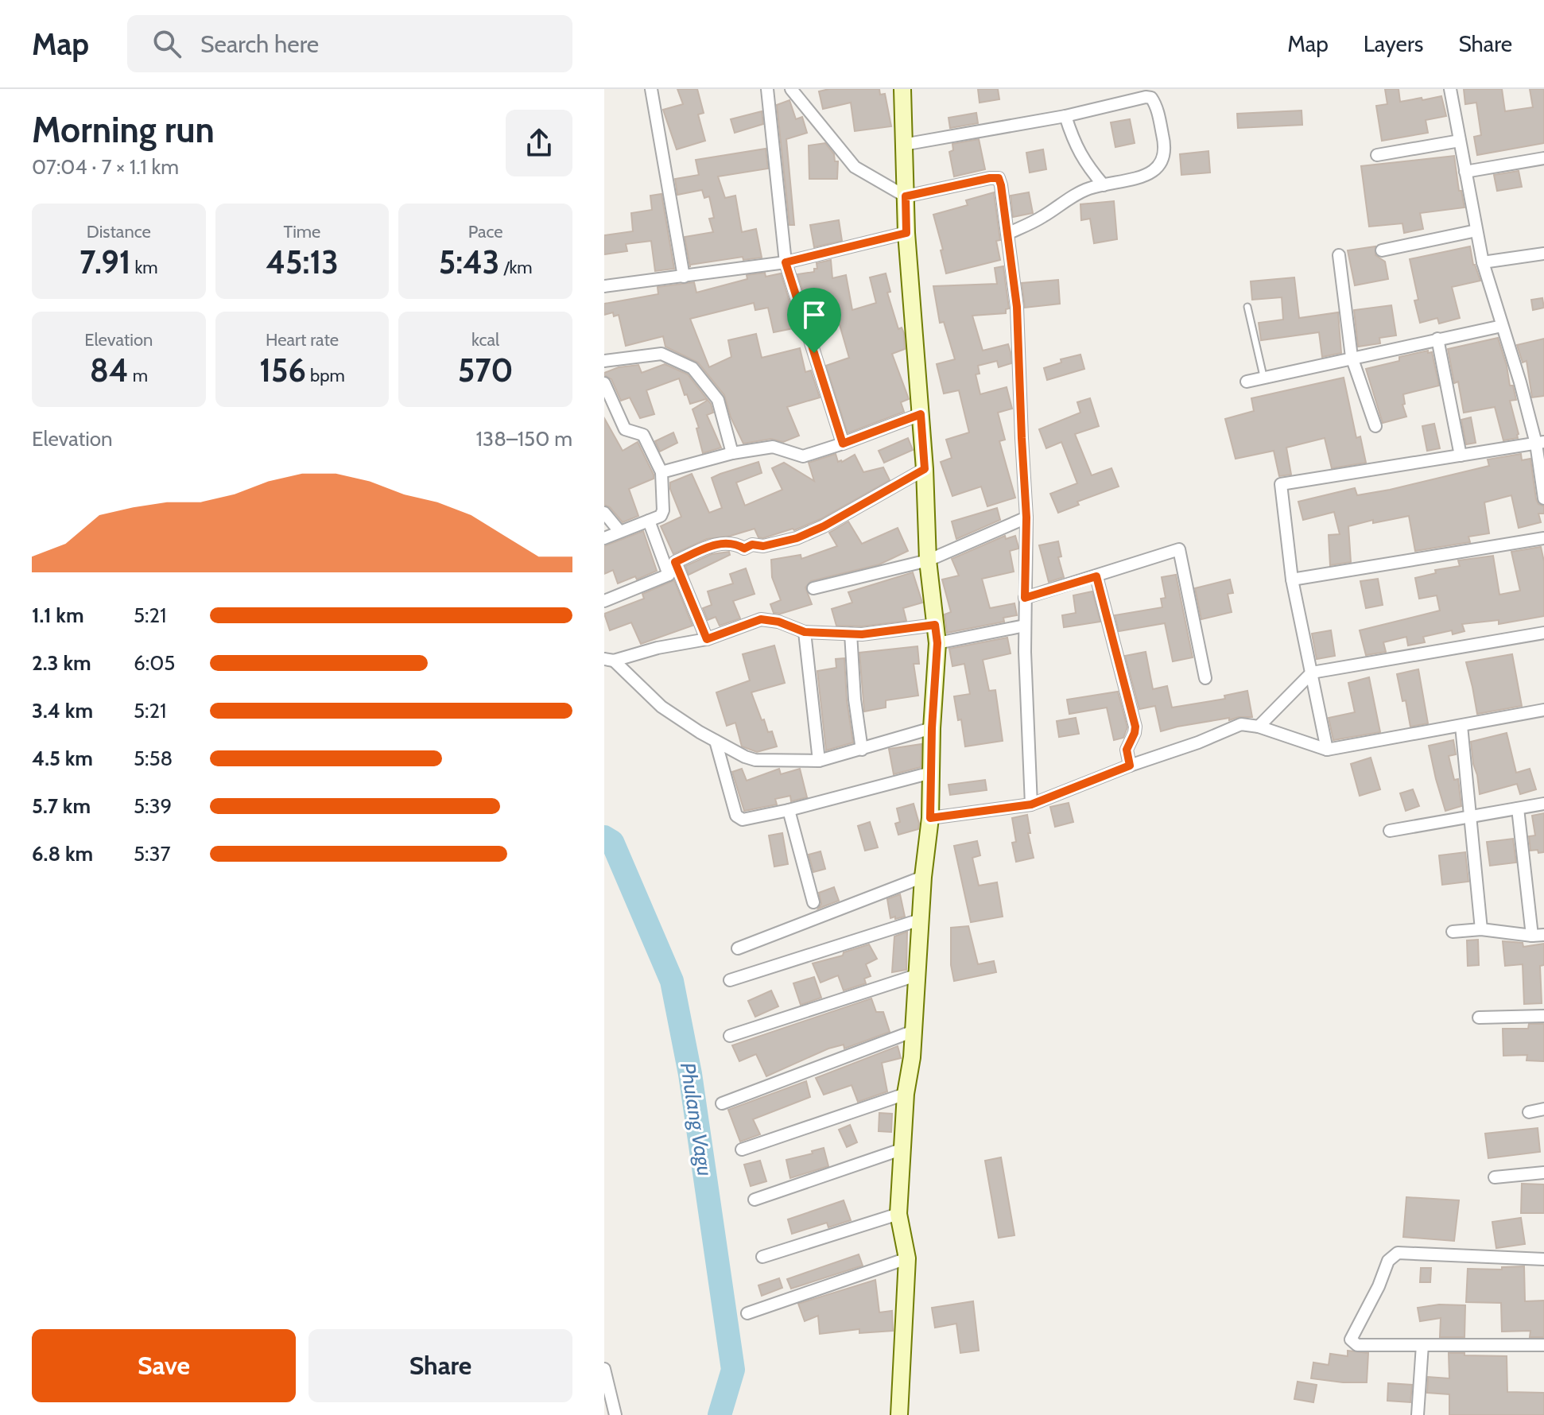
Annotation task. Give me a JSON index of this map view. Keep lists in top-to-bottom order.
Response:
{
  "water": ["Phulang Vagu"],
  "page": {
    "header": "Map",
    "search": "Search here",
    "nav": ["Map", "Layers", "Share"],
    "heading": ["Morning run", "07:04 · 7 × 1.1 km"],
    "stats": [
      ["Distance", "7.91 km"],
      ["Time", "45:13"],
      ["Pace", "5:43 /km"],
      ["Elevation", "84 m"],
      ["Heart rate", "156 bpm"],
      ["kcal", "570"]
    ],
    "chart": ["Elevation", "138–150 m"],
    "list": [
      {
        "name": "1.1 km",
        "note": "5:21"
      },
      {
        "name": "2.3 km",
        "note": "6:05"
      },
      {
        "name": "3.4 km",
        "note": "5:21"
      },
      {
        "name": "4.5 km",
        "note": "5:58"
      },
      {
        "name": "5.7 km",
        "note": "5:39"
      },
      {
        "name": "6.8 km",
        "note": "5:37"
      }
    ],
    "buttons": ["Save", "Share"]
  }
}
